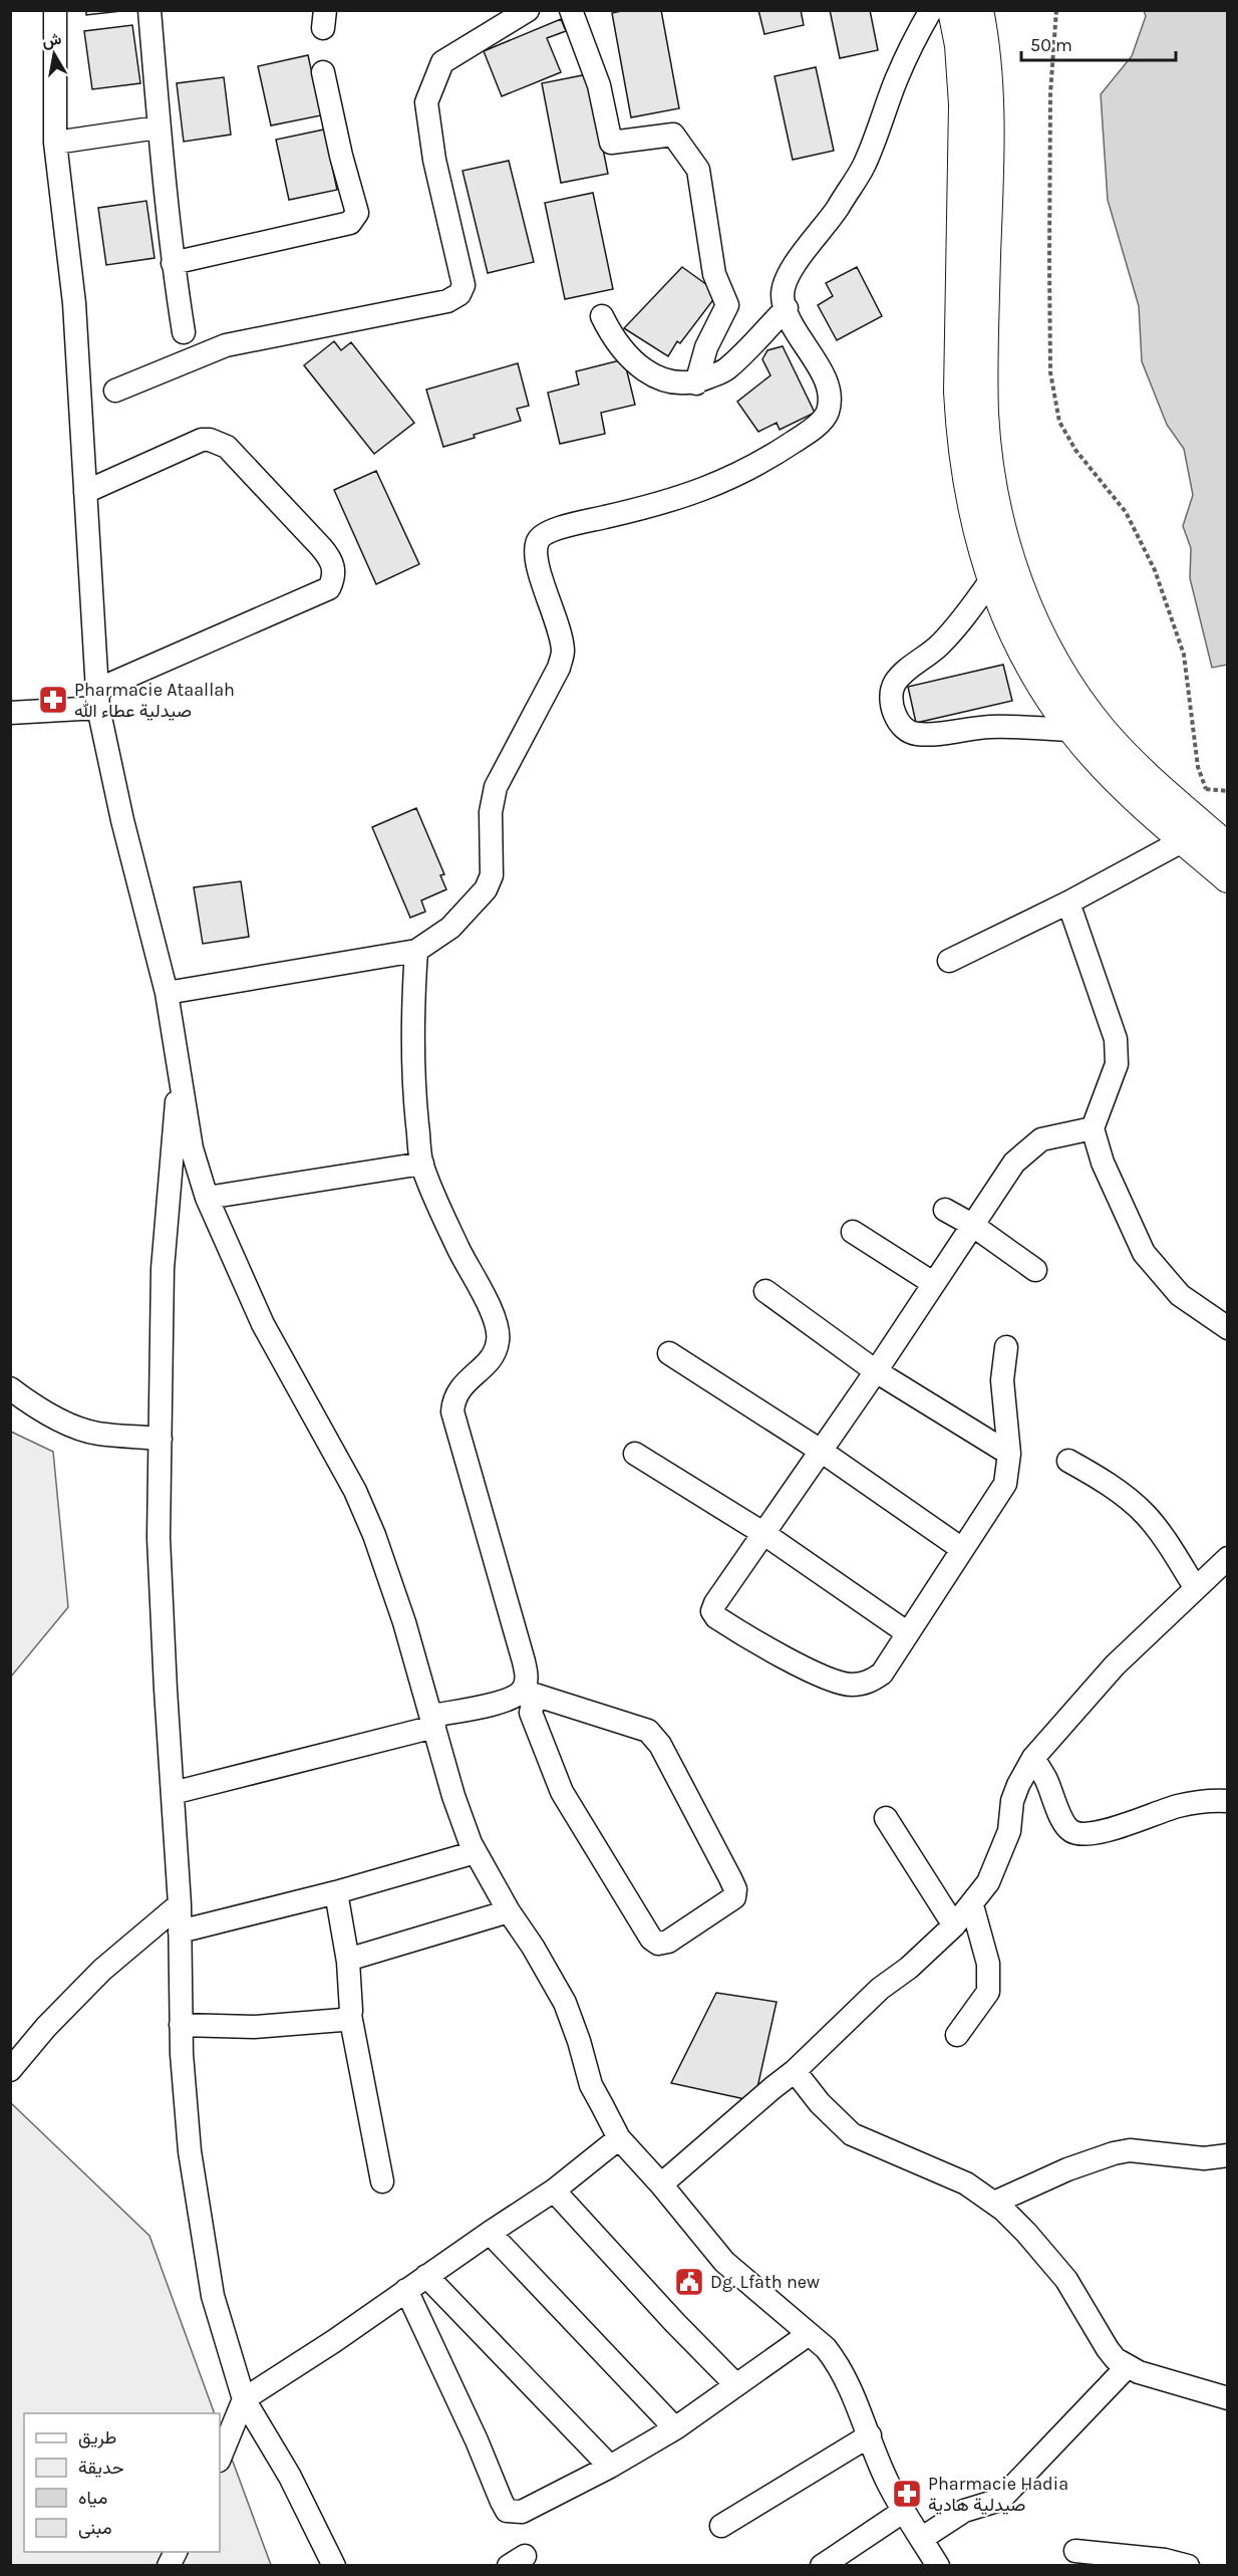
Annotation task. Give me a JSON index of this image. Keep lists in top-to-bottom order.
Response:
{
  "places": {
    "pharmacy": ["Pharmacie Ataallah صيدلية عطاء الله", "Pharmacie Hadia صيدلية هادية"],
    "public building": ["Dg. Lfath new"]
  },
  "legend": [
    "طريق",
    "حديقة",
    "مياه",
    "مبنى"
  ],
  "scale_bar": "50 m",
  "north": "top"
}
